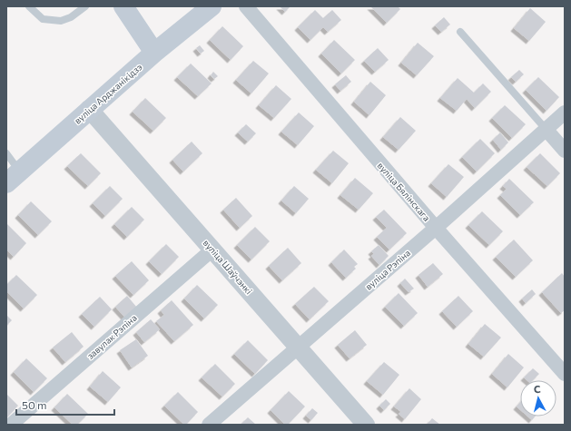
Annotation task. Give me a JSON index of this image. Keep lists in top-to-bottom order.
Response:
{
  "streets": {
    "main road": ["вуліца Арджанікідзэ"],
    "street": [
      "вуліца Бялінскага",
      "вуліца Шаўчэнкі",
      "вуліца Рэпіна",
      "завулак Рэпіна"
    ]
  },
  "crossings": [
    ["вуліца Арджанікідзэ", "вуліца Шаўчэнкі"],
    ["вуліца Бялінскага", "вуліца Рэпіна"],
    ["вуліца Шаўчэнкі", "вуліца Рэпіна"],
    ["вуліца Шаўчэнкі", "завулак Рэпіна"]
  ],
  "scale_bar": "50 m",
  "north": "top"
}
